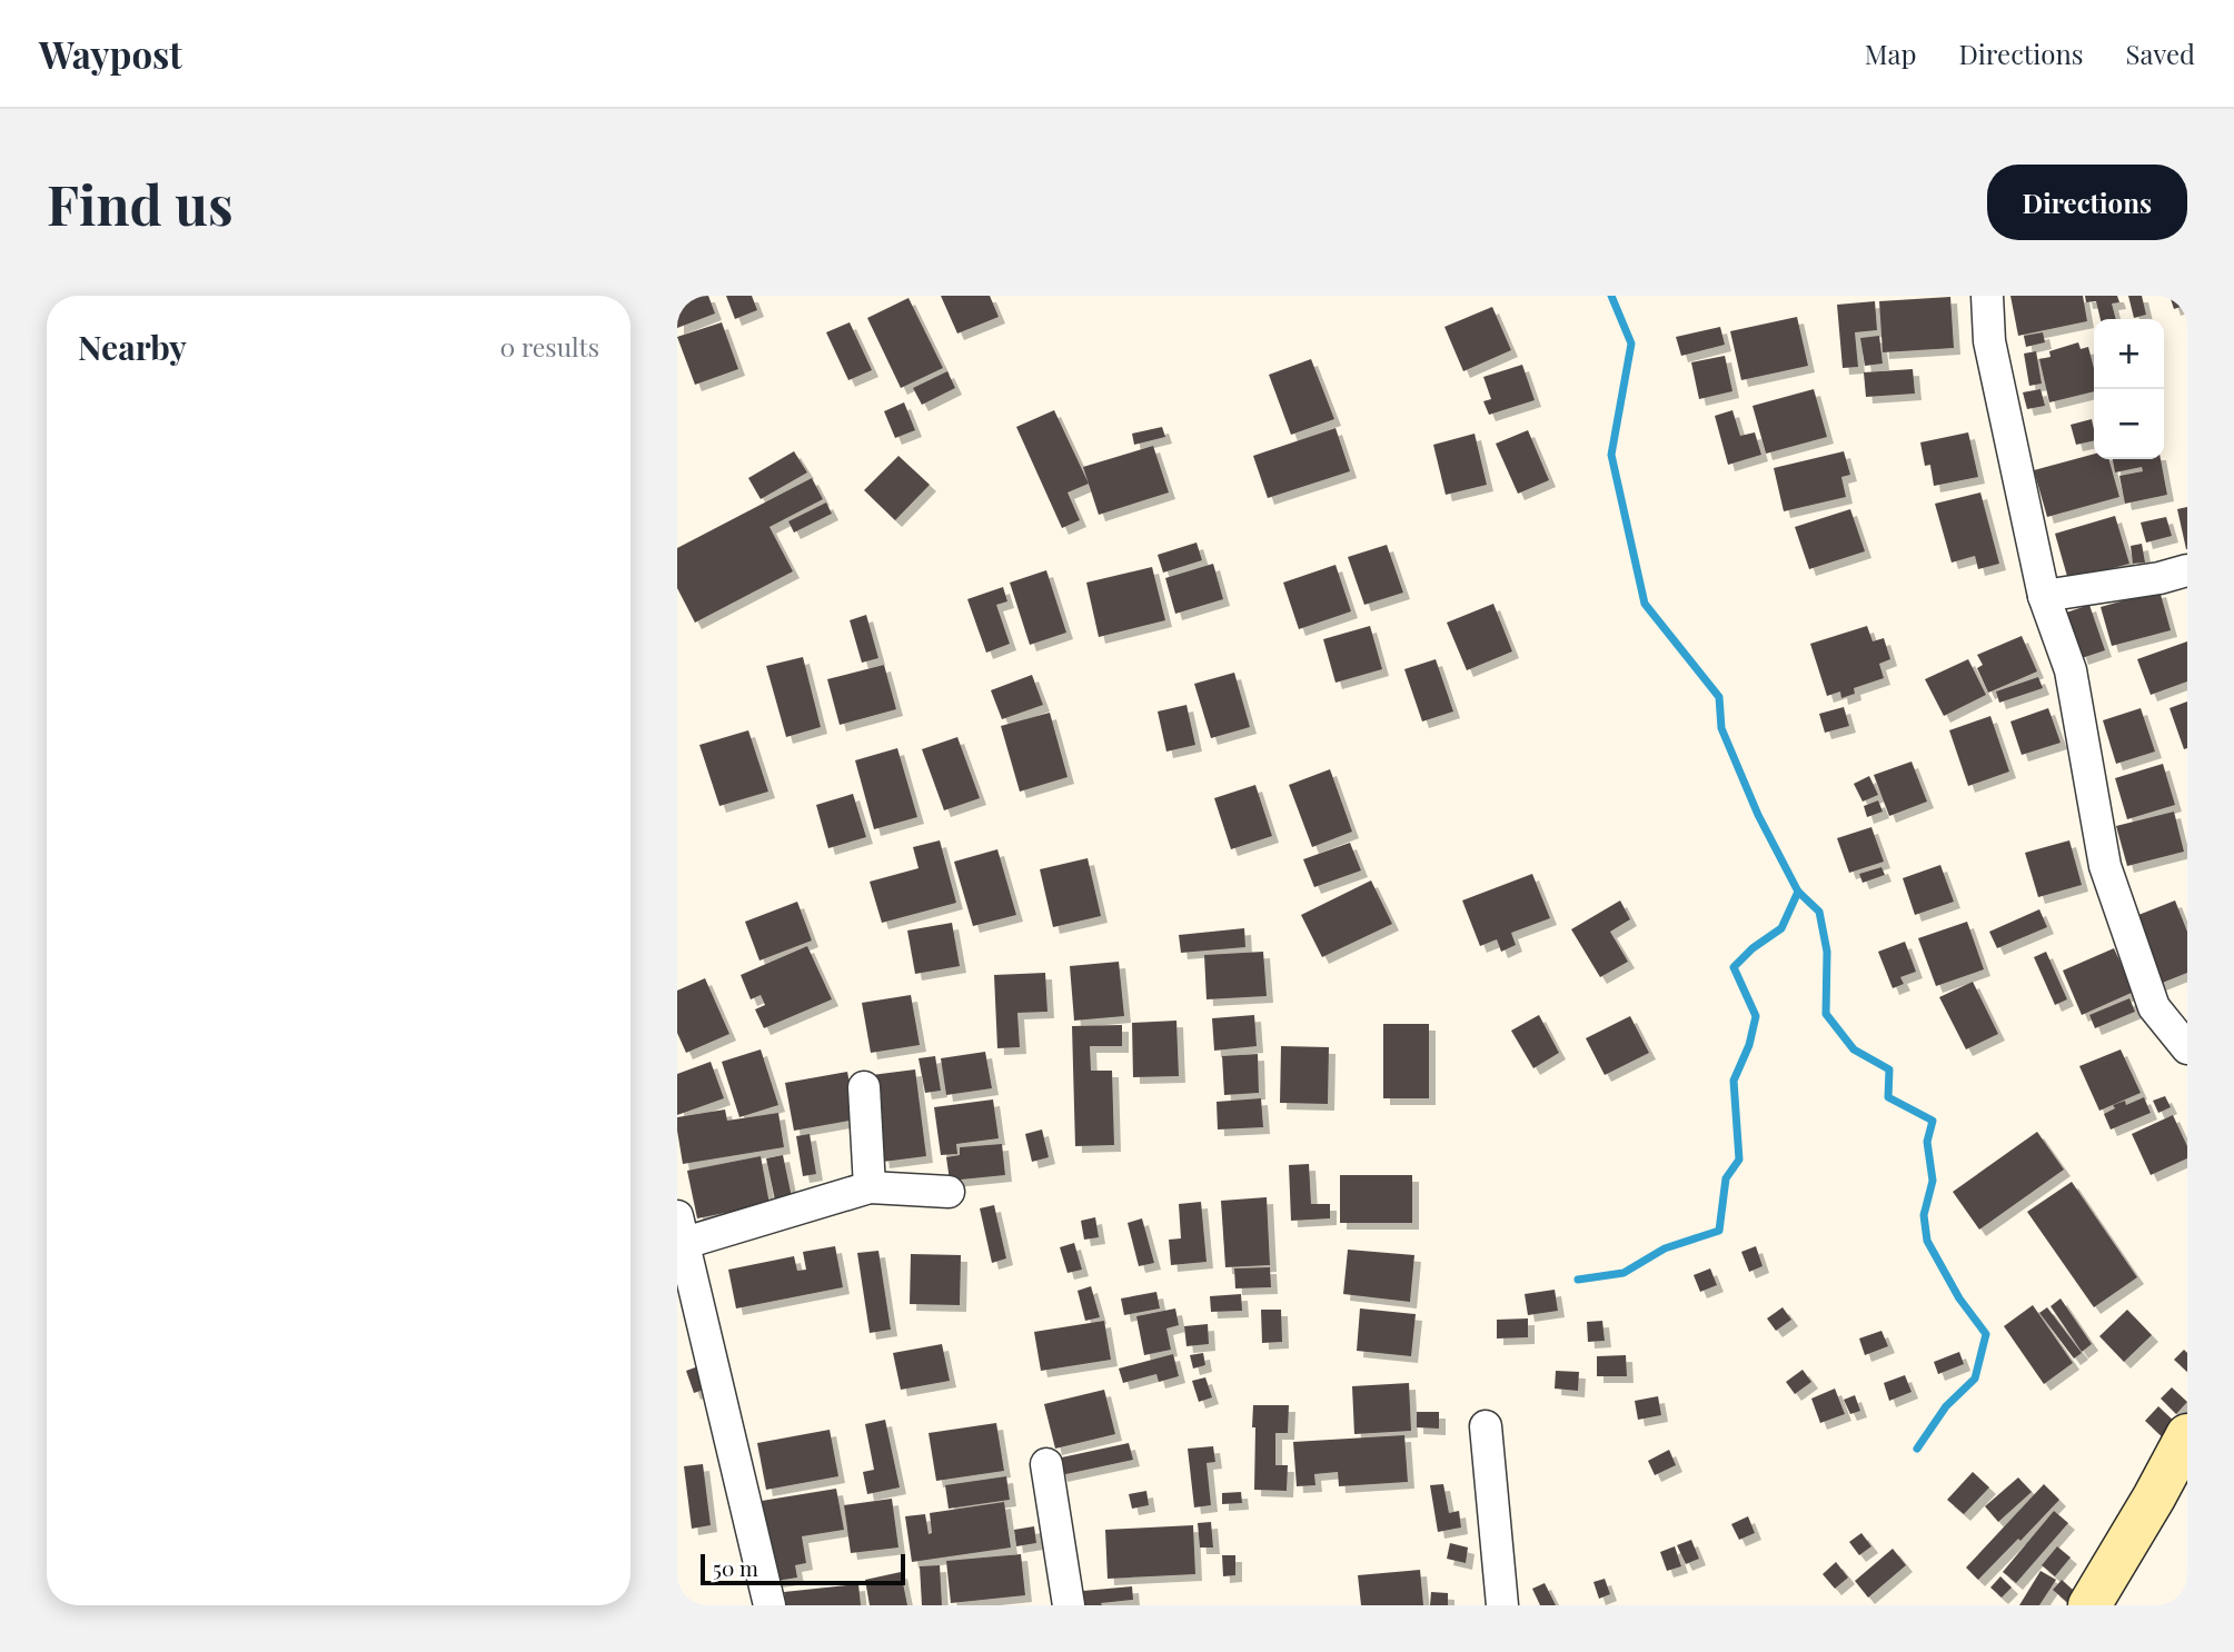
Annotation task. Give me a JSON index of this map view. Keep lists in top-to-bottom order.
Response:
{
  "scale_bar": "50 m",
  "page": {
    "header": "Waypost",
    "nav": ["Map", "Directions", "Saved"],
    "buttons": "Directions",
    "title": "Find us",
    "heading": ["Nearby", "0 results"],
    "map_buttons": ["+", "−"],
    "scale": "50 m"
  }
}
